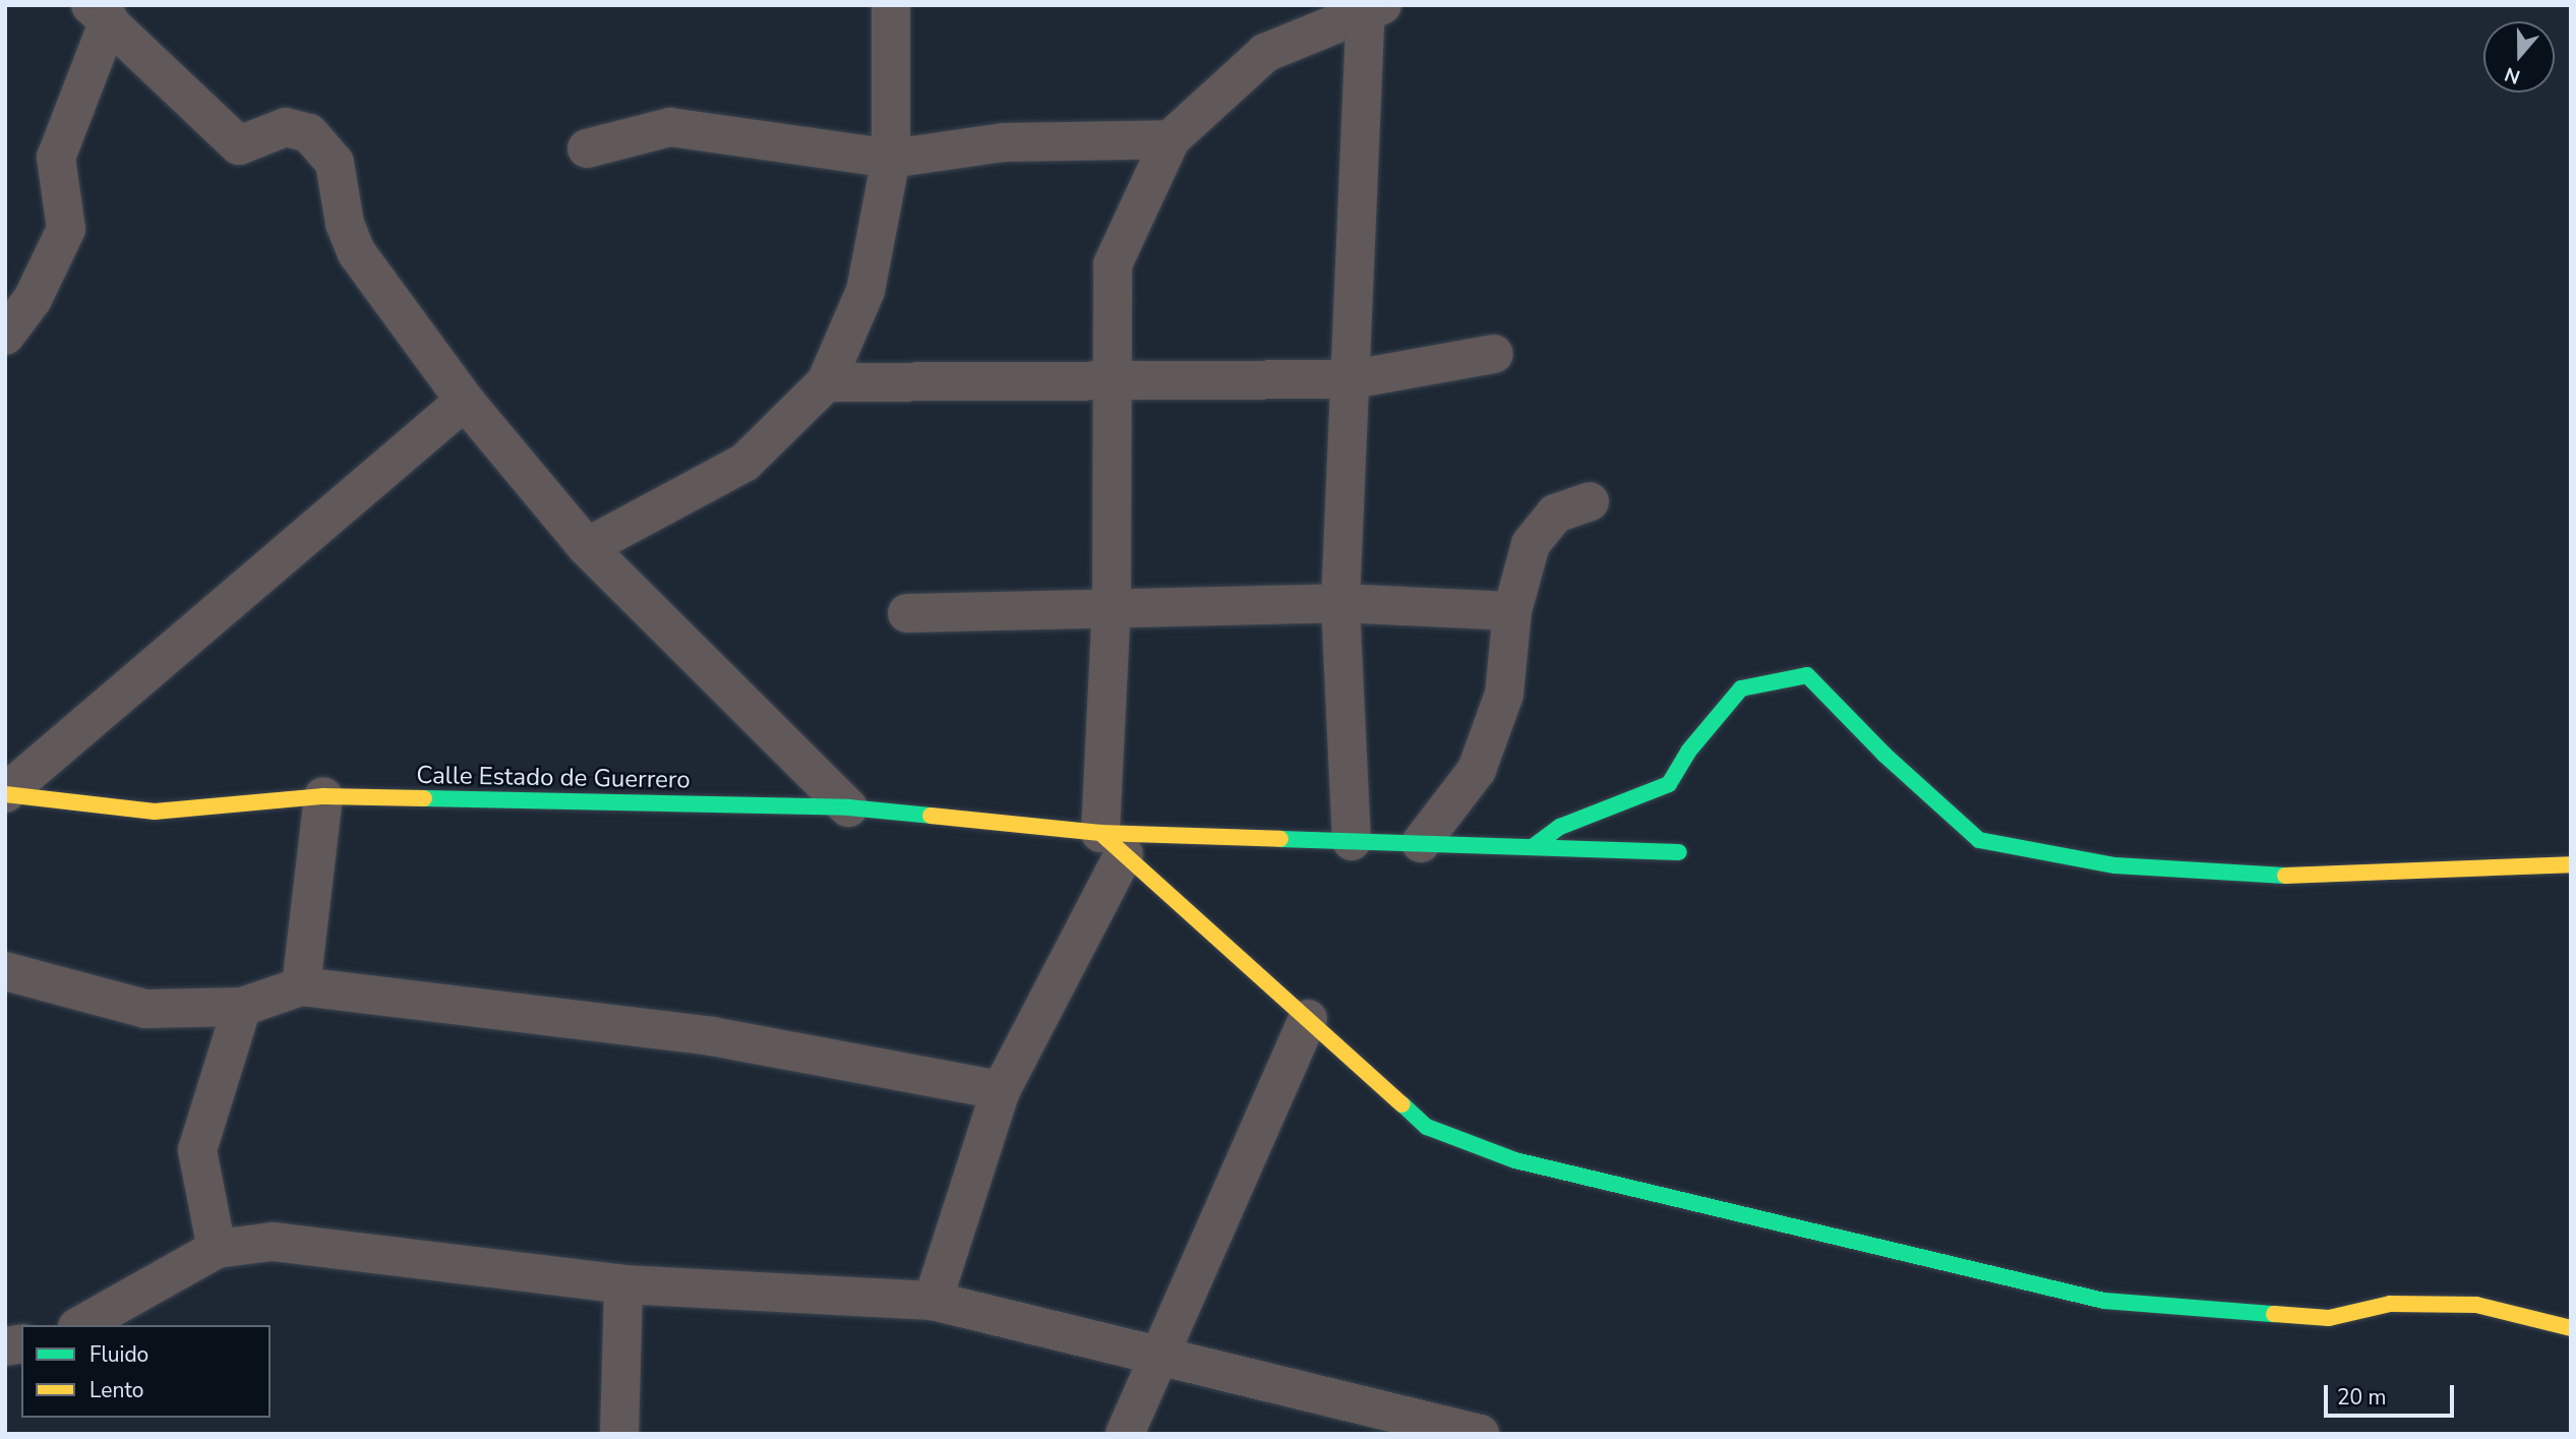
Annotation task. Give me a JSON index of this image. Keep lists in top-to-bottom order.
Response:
{
  "streets": {
    "street": ["Calle Estado de Guerrero"]
  },
  "legend": ["Fluido", "Lento"],
  "scale_bar": "20 m",
  "north": "bottom"
}
